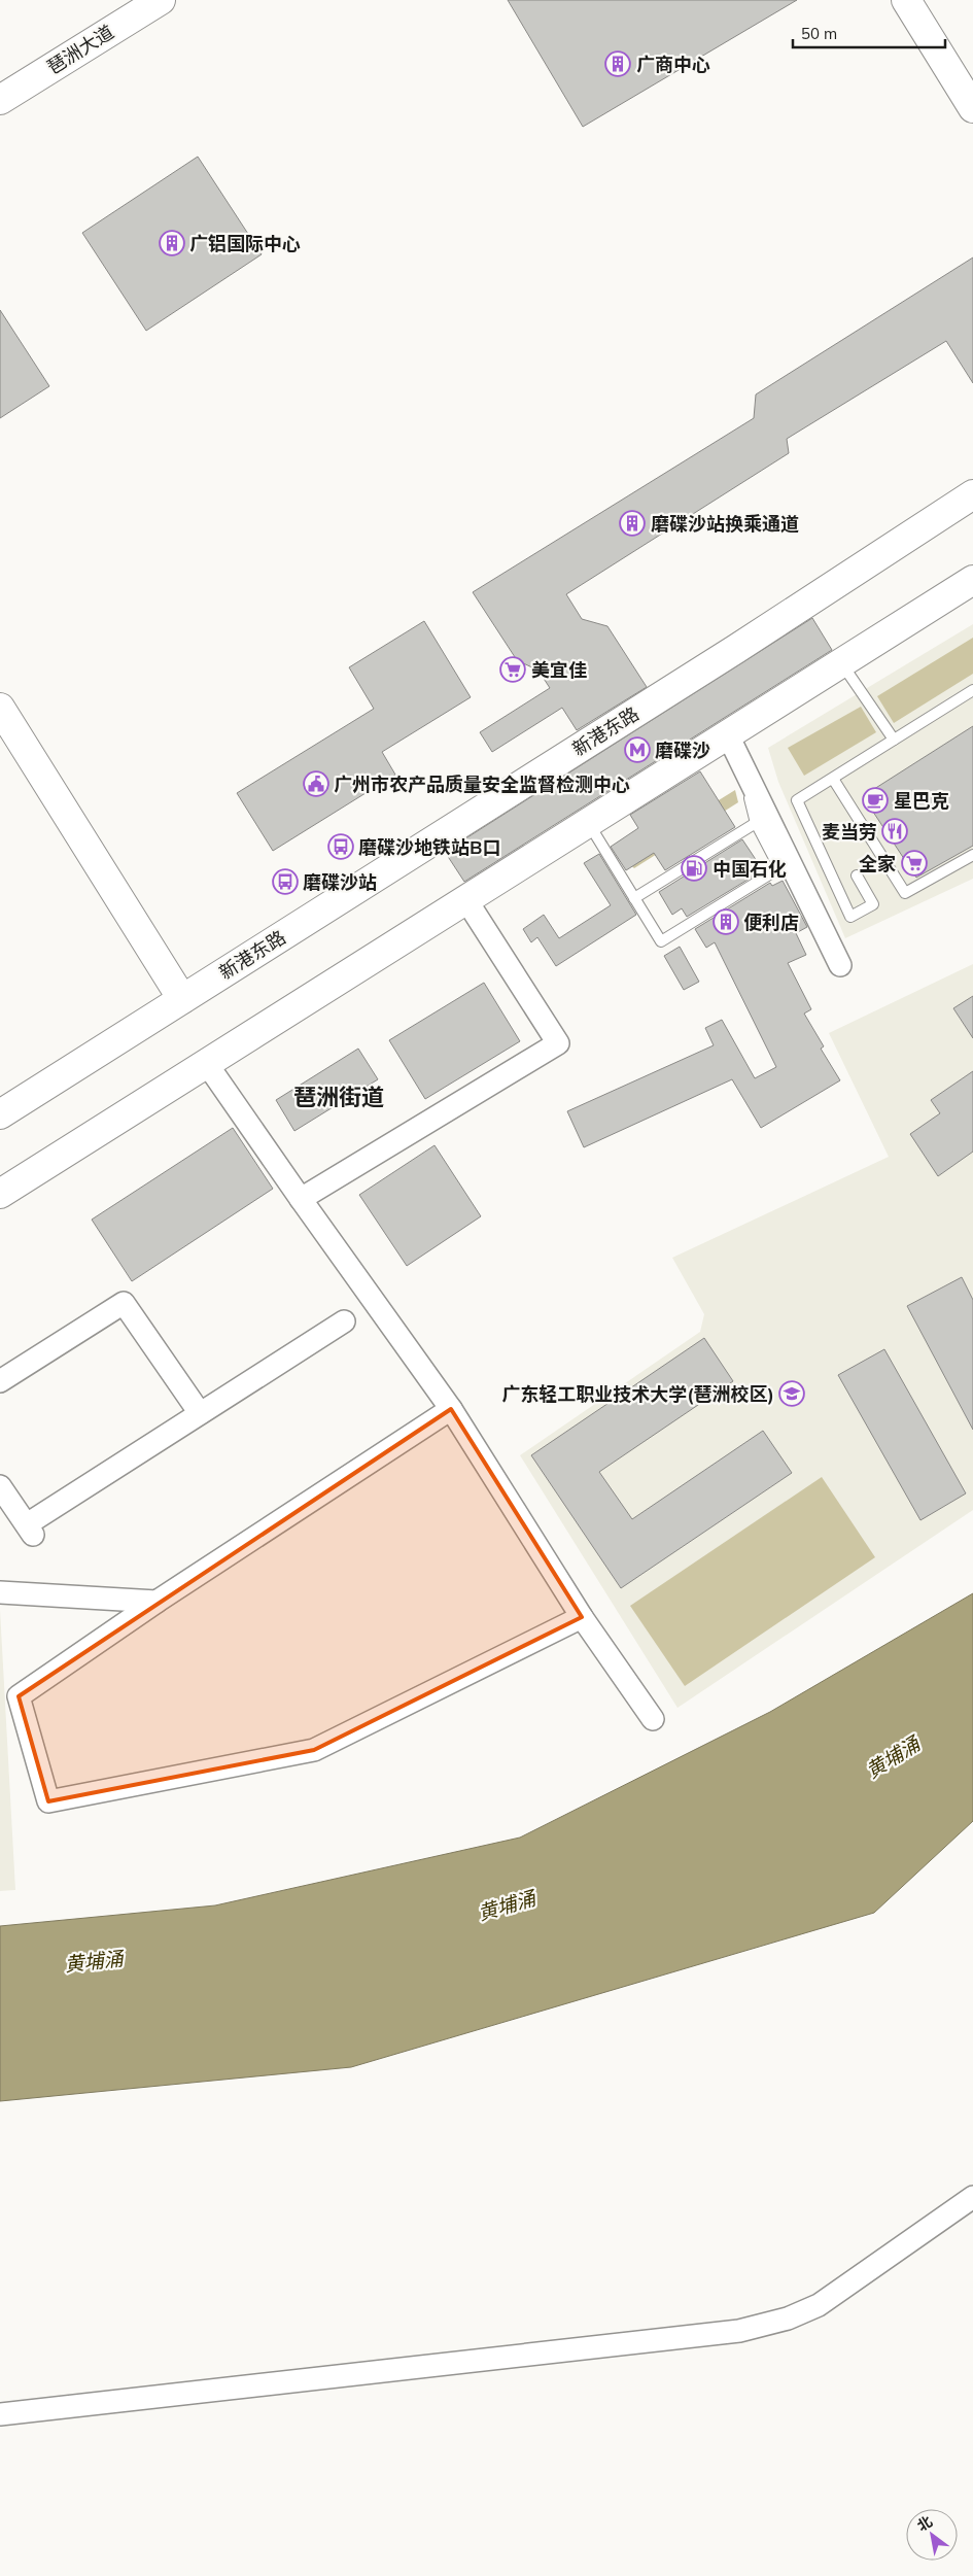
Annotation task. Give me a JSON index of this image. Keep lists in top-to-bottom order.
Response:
{
  "streets": {
    "main road": ["琶洲大道", "新港东路"]
  },
  "districts": ["琶洲街道"],
  "water": ["黄埔涌"],
  "places": {
    "building": [
      "广商中心",
      "广铝国际中心",
      "磨碟沙站换乘通道",
      "便利店"
    ],
    "supermarket": ["美宜佳", "全家"],
    "metro station": ["磨碟沙"],
    "public building": ["广州市农产品质量安全监督检测中心"],
    "cafe": ["星巴克"],
    "restaurant": ["麦当劳"],
    "bus stop": ["磨碟沙地铁站B口", "磨碟沙站"],
    "fuel station": ["中国石化"],
    "school or university": ["广东轻工职业技术大学(琶洲校区)"]
  },
  "scale_bar": "50 m",
  "north": "top left"
}
